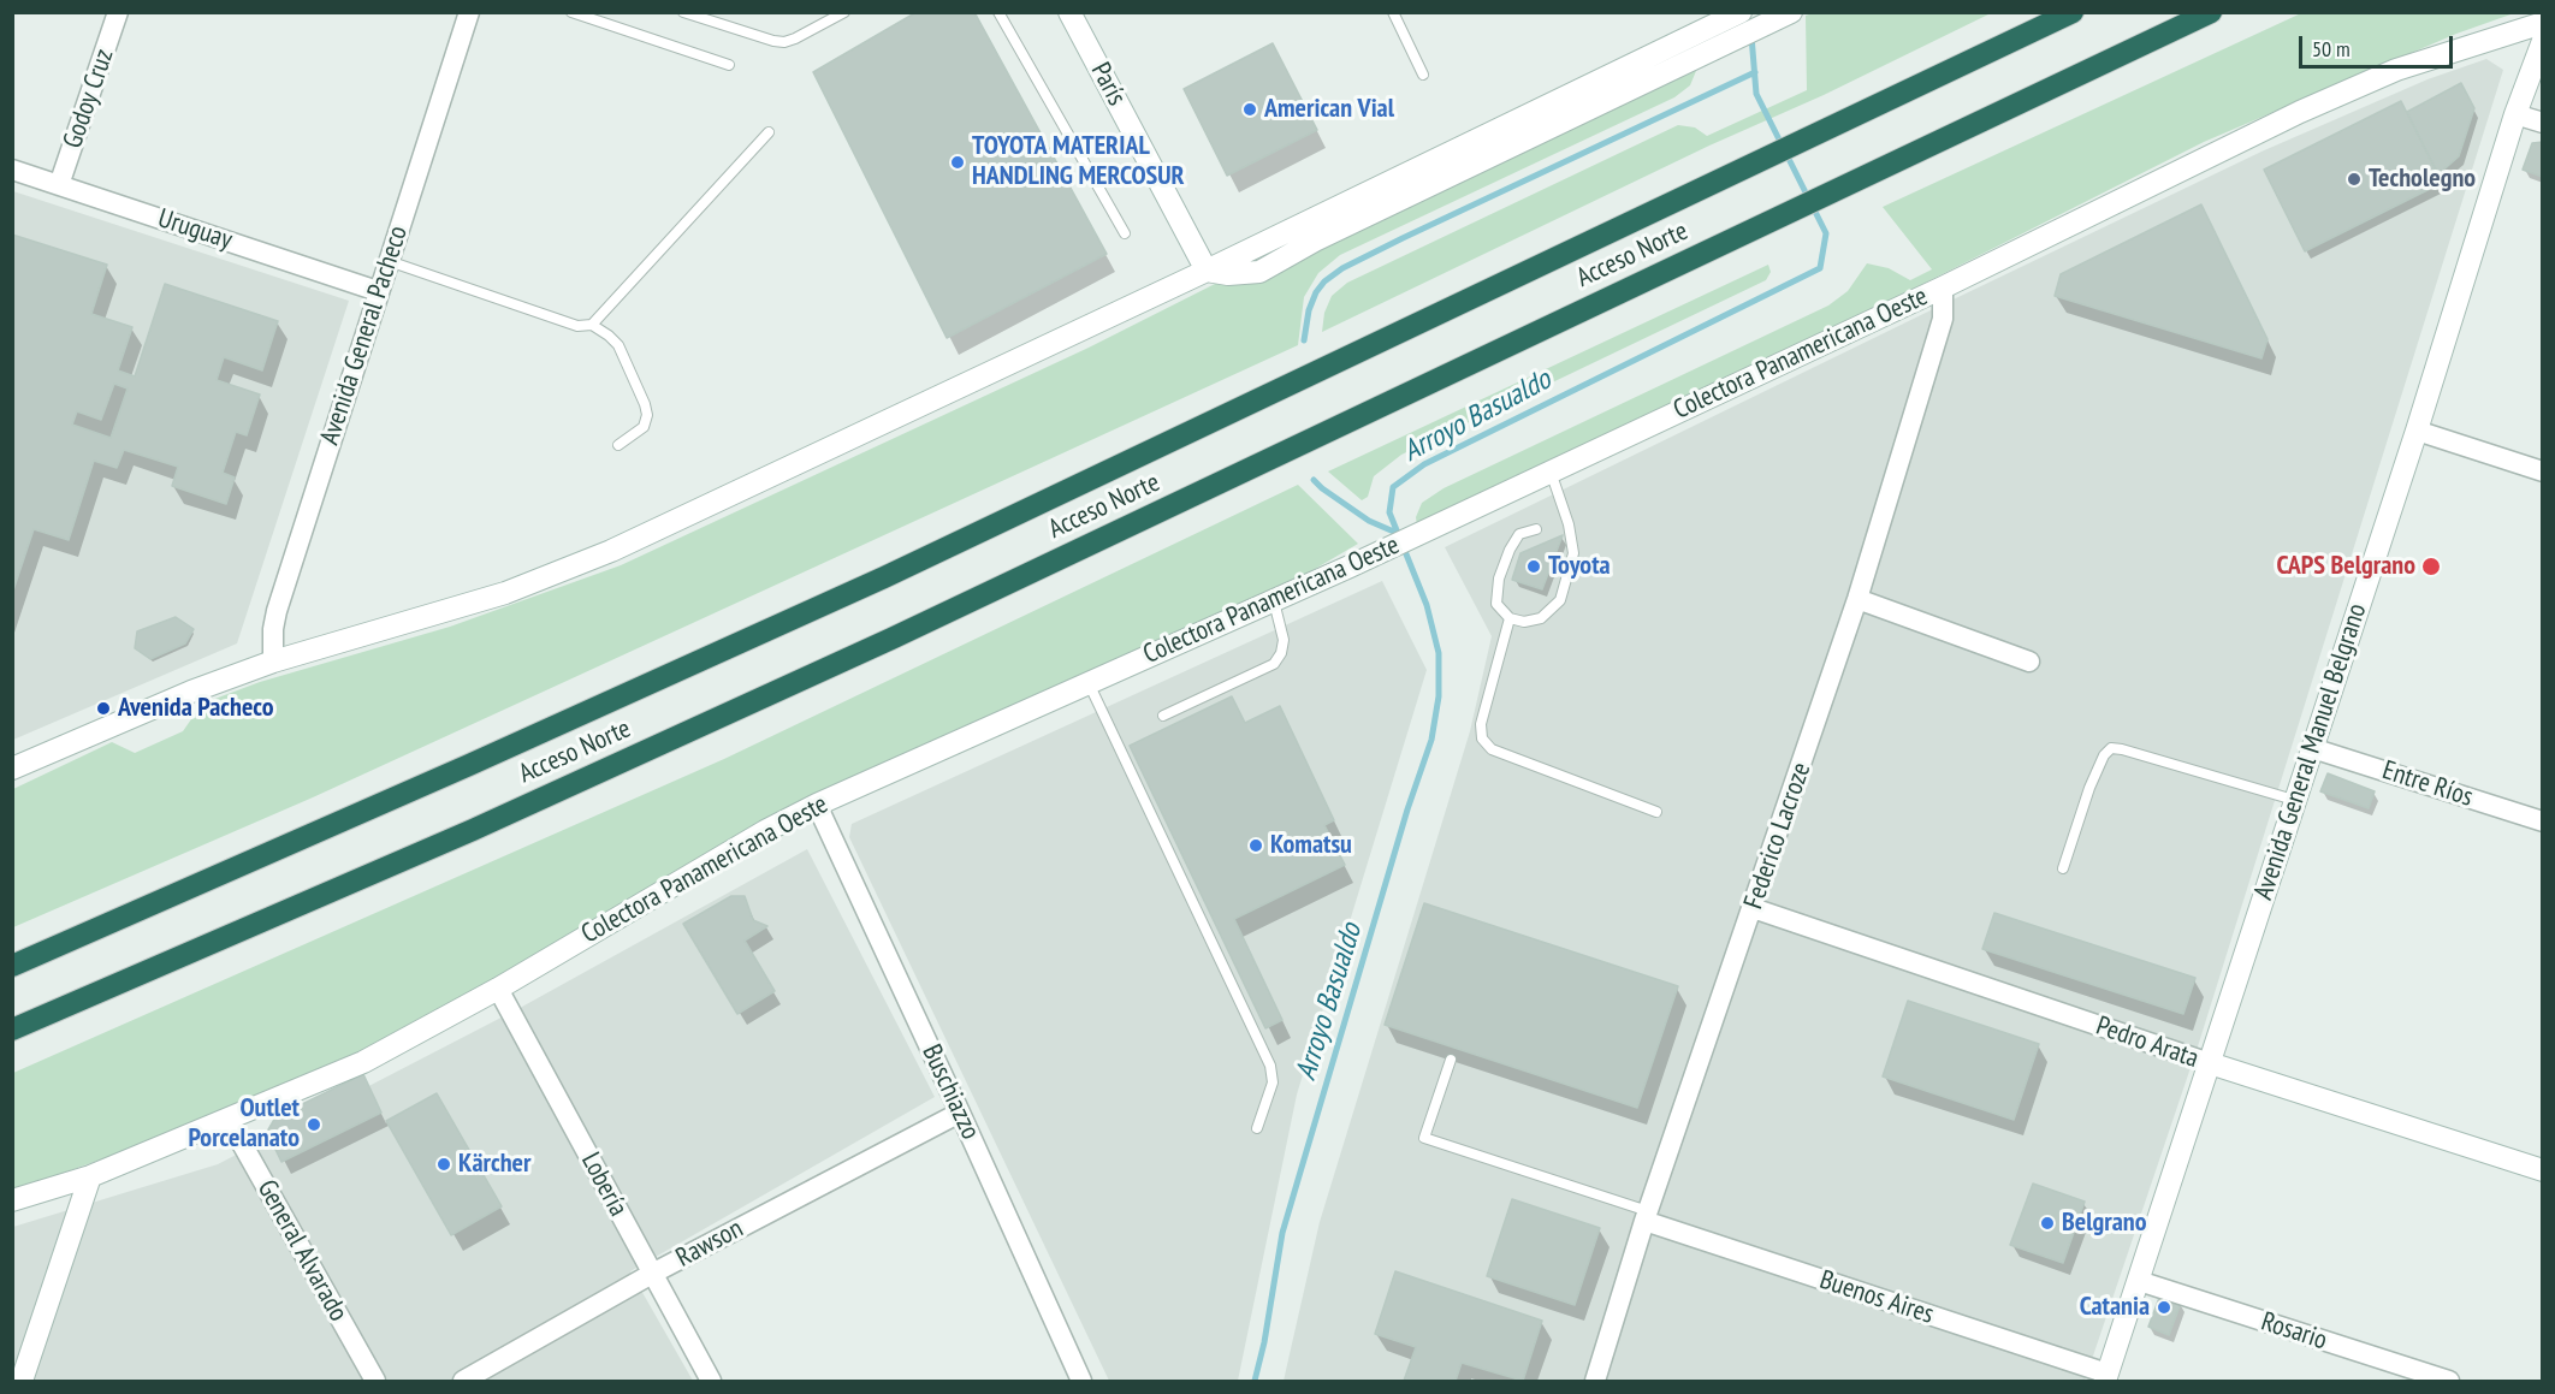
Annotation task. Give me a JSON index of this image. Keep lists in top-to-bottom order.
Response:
{
  "streets": {
    "highway": ["Acceso Norte"],
    "street": [
      "París",
      "Godoy Cruz",
      "Uruguay",
      "Avenida General Pacheco",
      "Colectora Panamericana Oeste",
      "Avenida General Manuel Belgrano",
      "Entre Ríos",
      "Federico Lacroze",
      "Pedro Arata",
      "Buschiazzo",
      "Lobería",
      "Rawson",
      "General Alvarado",
      "Buenos Aires",
      "Rosario"
    ]
  },
  "crossings": [
    ["Godoy Cruz", "Uruguay"],
    ["Uruguay", "Avenida General Pacheco"],
    ["Colectora Panamericana Oeste", "Federico Lacroze"],
    ["Colectora Panamericana Oeste", "Buschiazzo"],
    ["Colectora Panamericana Oeste", "Lobería"],
    ["Colectora Panamericana Oeste", "General Alvarado"],
    ["Avenida General Manuel Belgrano", "Entre Ríos"],
    ["Avenida General Manuel Belgrano", "Pedro Arata"],
    ["Avenida General Manuel Belgrano", "Buenos Aires"],
    ["Avenida General Manuel Belgrano", "Rosario"],
    ["Federico Lacroze", "Pedro Arata"],
    ["Federico Lacroze", "Buenos Aires"],
    ["Buschiazzo", "Rawson"],
    ["Lobería", "Rawson"]
  ],
  "water": ["Arroyo Basualdo"],
  "places": [
    "American Vial",
    "TOYOTA MATERIAL HANDLING MERCOSUR",
    "Techolegno",
    "Toyota",
    "CAPS Belgrano",
    "Avenida Pacheco",
    "Komatsu",
    "Outlet Porcelanato",
    "Kärcher",
    "Belgrano",
    "Catania"
  ],
  "scale_bar": "50 m"
}
